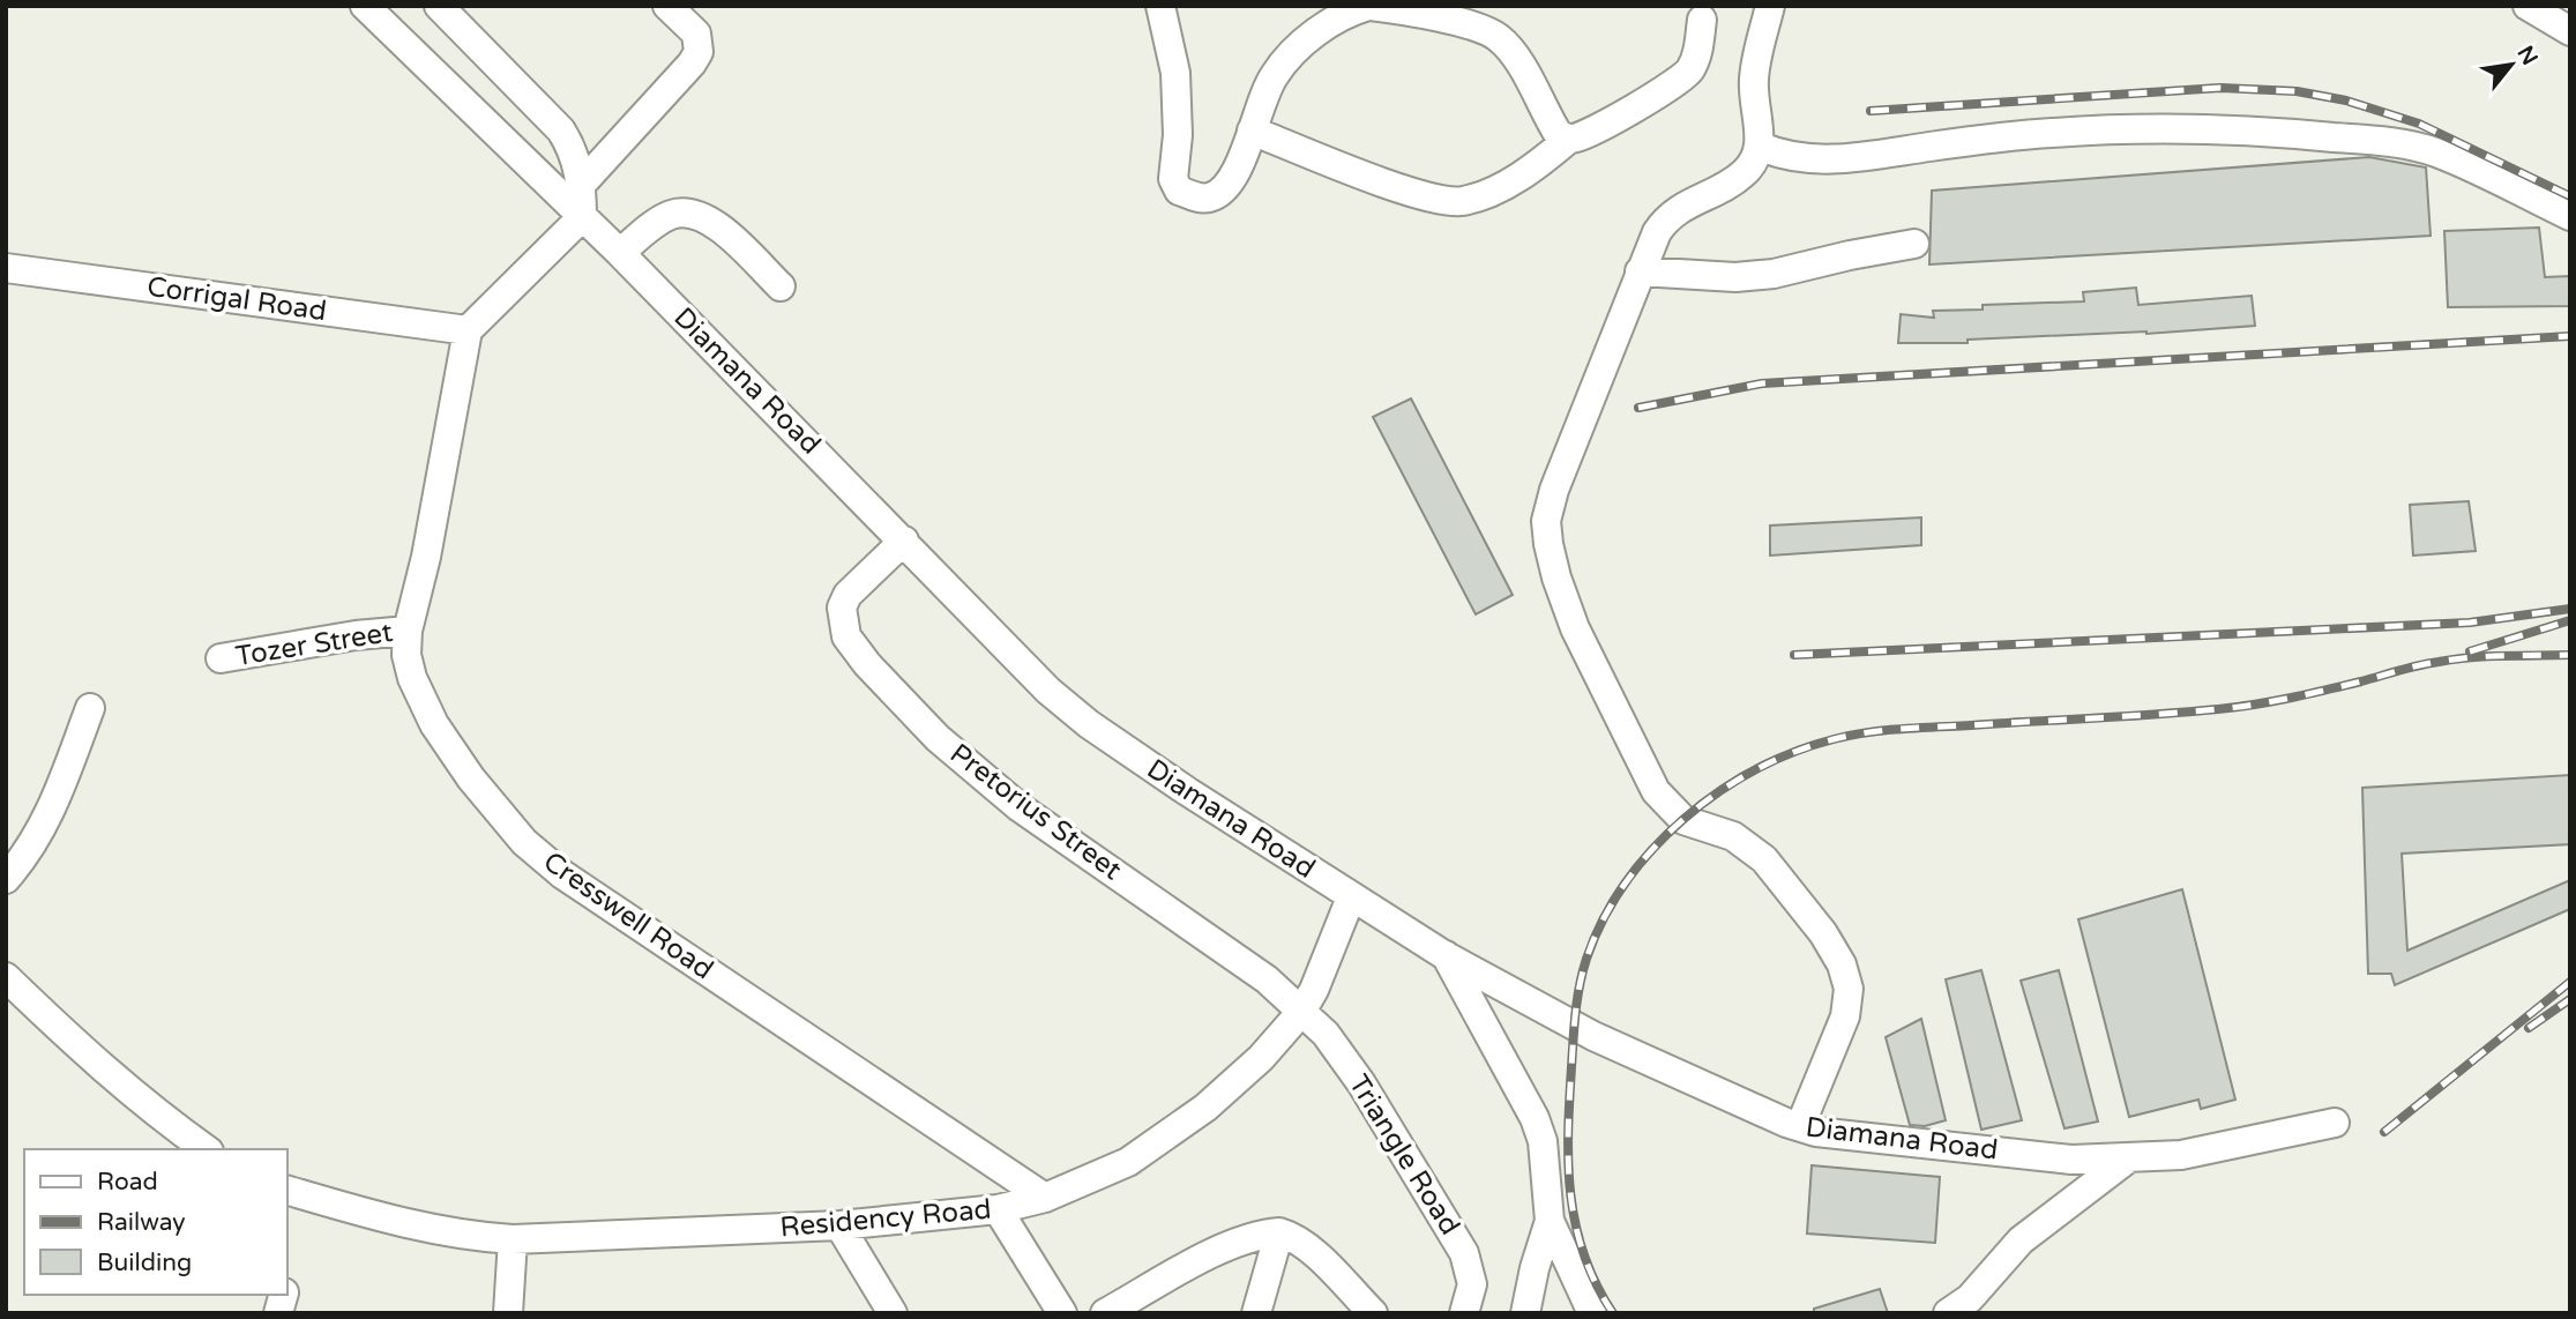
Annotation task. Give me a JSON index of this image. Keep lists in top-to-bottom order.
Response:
{
  "streets": {
    "street": [
      "Corrigal Road",
      "Diamana Road",
      "Tozer Street",
      "Pretorius Street",
      "Cresswell Road",
      "Triangle Road",
      "Residency Road"
    ]
  },
  "crossings": [
    ["Corrigal Road", "Cresswell Road"],
    ["Diamana Road", "Pretorius Street"],
    ["Diamana Road", "Residency Road"],
    ["Tozer Street", "Cresswell Road"],
    ["Pretorius Street", "Triangle Road"],
    ["Pretorius Street", "Residency Road"],
    ["Cresswell Road", "Residency Road"],
    ["Triangle Road", "Residency Road"]
  ],
  "legend": ["Road", "Railway", "Building"],
  "north": "top right"
}
